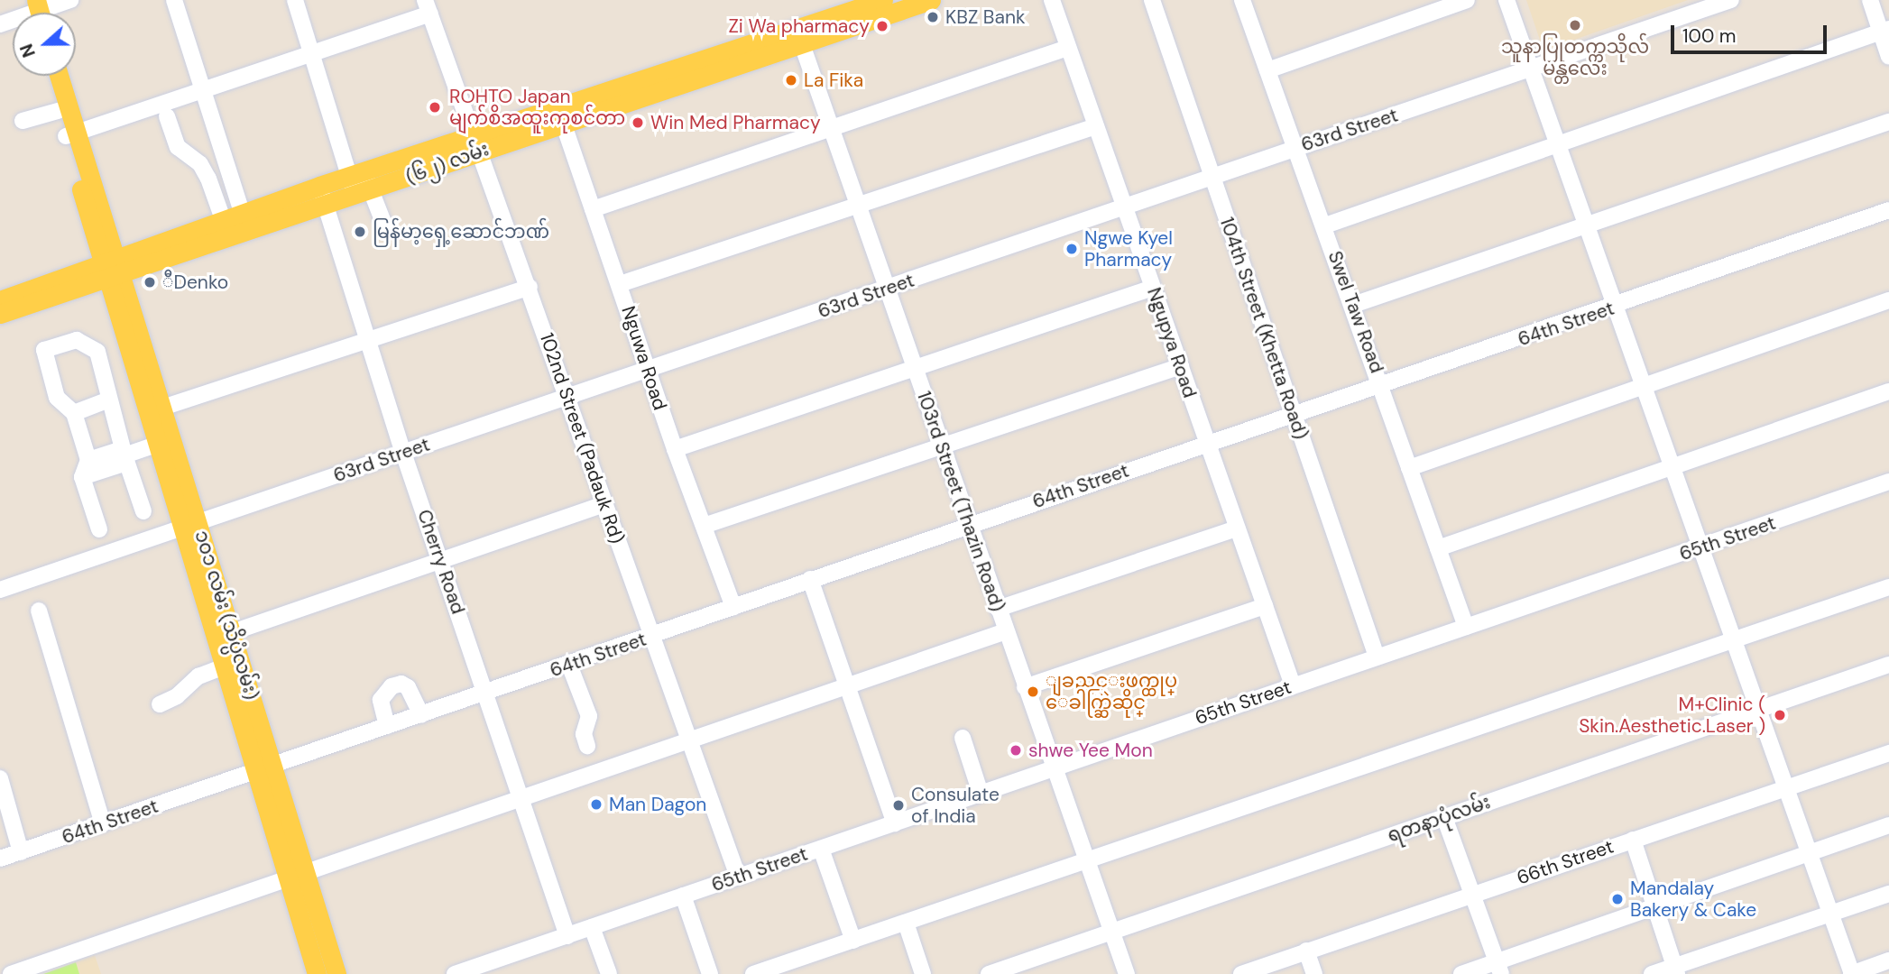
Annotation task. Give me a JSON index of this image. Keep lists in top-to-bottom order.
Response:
{
  "streets": {
    "main road": ["(၆၂) လမ်း", "၁၀၁ လမ်း (သိပ္ပံလမ်း)"],
    "street": [
      "63rd Street",
      "Swel Taw Road",
      "64th Street",
      "104th Street (Khetta Road)",
      "Ngupya Road",
      "Nguwa Road",
      "102nd Street (Padauk Rd)",
      "103rd Street (Thazin Road)",
      "65th Street",
      "Cherry Road",
      "ရတနာပုံလမ်း",
      "66th Street"
    ]
  },
  "crossings": [
    ["63rd Street", "Swel Taw Road"],
    ["63rd Street", "104th Street (Khetta Road)"],
    ["63rd Street", "Ngupya Road"],
    ["63rd Street", "Nguwa Road"],
    ["63rd Street", "102nd Street (Padauk Rd)"],
    ["63rd Street", "103rd Street (Thazin Road)"],
    ["63rd Street", "Cherry Road"],
    ["63rd Street", "၁၀၁ လမ်း (သိပ္ပံလမ်း)"],
    ["(၆၂) လမ်း", "Nguwa Road"],
    ["(၆၂) လမ်း", "102nd Street (Padauk Rd)"],
    ["(၆၂) လမ်း", "103rd Street (Thazin Road)"],
    ["(၆၂) လမ်း", "Cherry Road"],
    ["(၆၂) လမ်း", "၁၀၁ လမ်း (သိပ္ပံလမ်း)"],
    ["Swel Taw Road", "64th Street"],
    ["Swel Taw Road", "65th Street"],
    ["64th Street", "104th Street (Khetta Road)"],
    ["64th Street", "Ngupya Road"],
    ["64th Street", "Nguwa Road"],
    ["64th Street", "102nd Street (Padauk Rd)"],
    ["64th Street", "103rd Street (Thazin Road)"],
    ["64th Street", "Cherry Road"],
    ["64th Street", "၁၀၁ လမ်း (သိပ္ပံလမ်း)"],
    ["104th Street (Khetta Road)", "65th Street"],
    ["Ngupya Road", "65th Street"],
    ["102nd Street (Padauk Rd)", "65th Street"],
    ["103rd Street (Thazin Road)", "65th Street"],
    ["103rd Street (Thazin Road)", "ရတနာပုံလမ်း"],
    ["65th Street", "Cherry Road"]
  ],
  "places": [
    "KBZ Bank",
    "သူနာပြုတက္ကသိုလ် မန္တလေး",
    "Zi Wa pharmacy",
    "La Fika",
    "ROHTO Japan မျက်စိအထူးကုစင်တာ",
    "Win Med Pharmacy",
    "မြန်မာ့ရှေ့ဆောင်ဘဏ်",
    "Ngwe Kyel Pharmacy",
    "ီDenko",
    "ျခည္လင္းဖက္ထုပ္ ေခါက္ဆြဲဆိုင္",
    "M+Clinic ( Skin.Aesthetic.Laser )",
    "shwe Yee Mon",
    "Man Dagon",
    "Consulate of India",
    "Mandalay Bakery & Cake"
  ],
  "scale_bar": "100 m",
  "north": "left"
}
